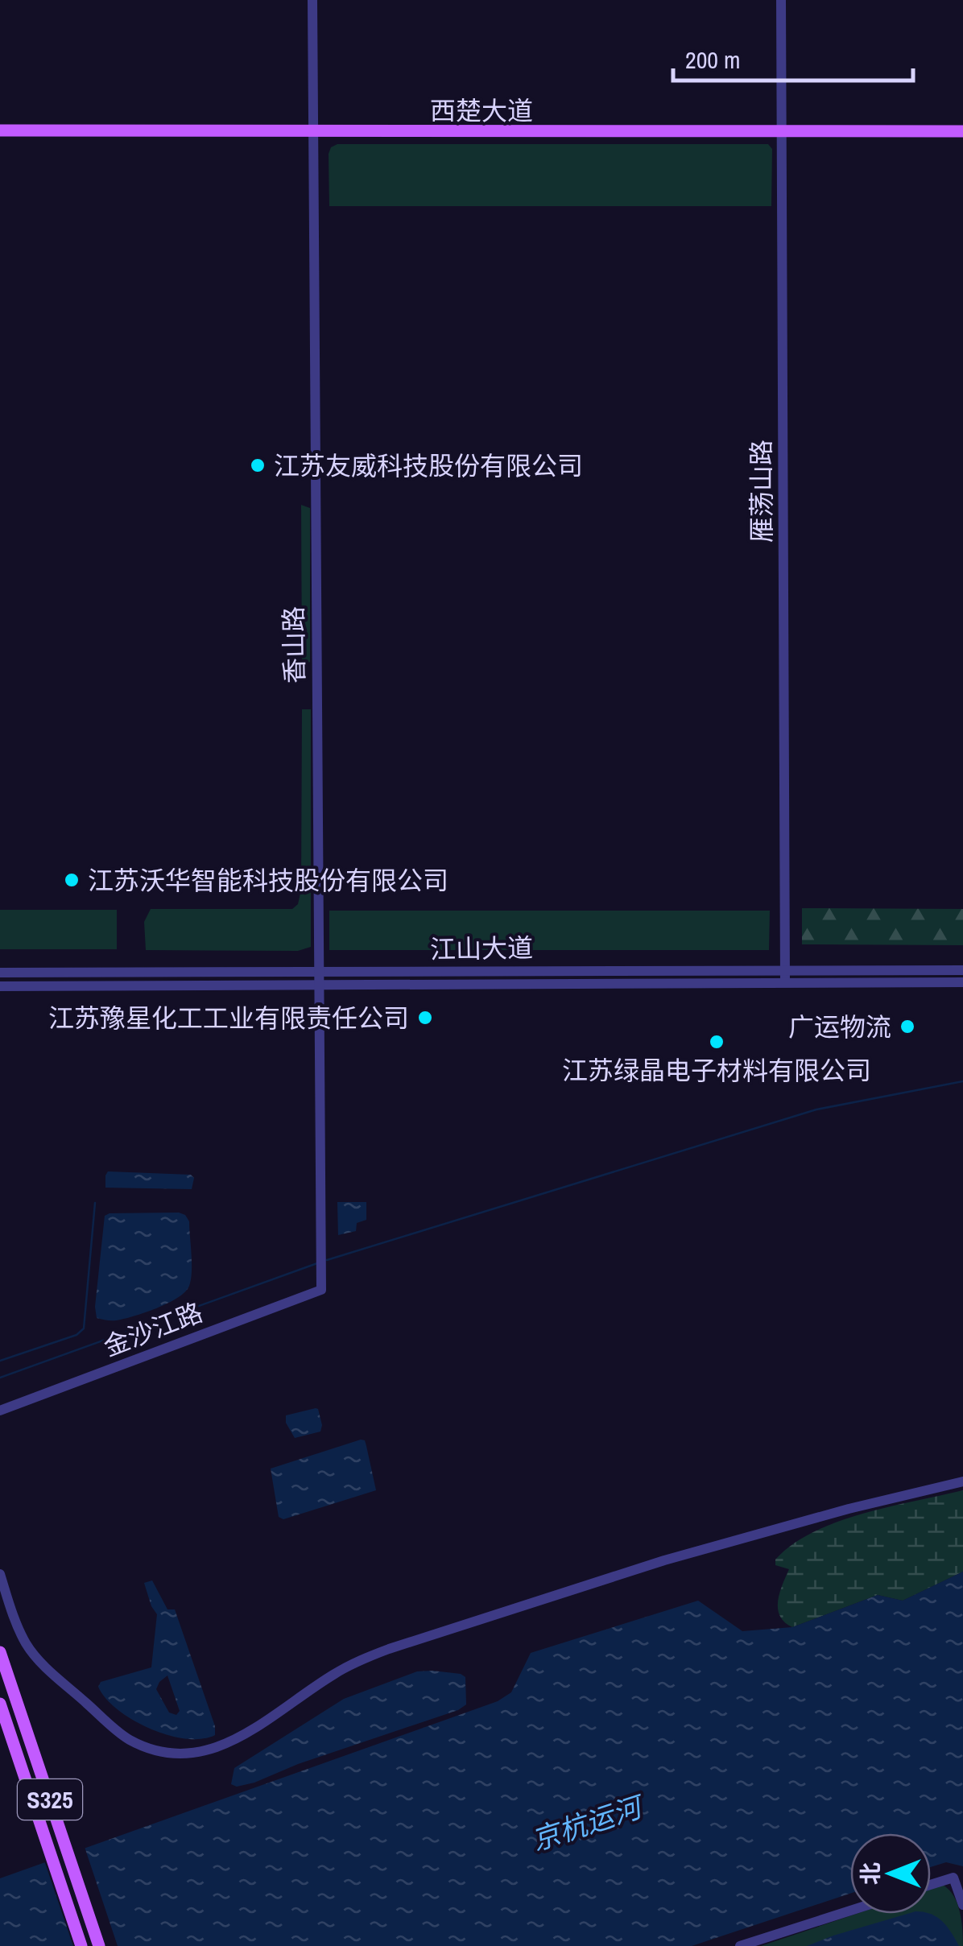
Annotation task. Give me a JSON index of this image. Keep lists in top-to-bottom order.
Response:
{
  "streets": {
    "main road": ["西楚大道", "S325"],
    "street": [
      "雁荡山路",
      "香山路",
      "江山大道",
      "金沙江路"
    ]
  },
  "crossings": [
    ["西楚大道", "雁荡山路"],
    ["西楚大道", "香山路"],
    ["雁荡山路", "江山大道"],
    ["香山路", "江山大道"],
    ["香山路", "金沙江路"]
  ],
  "water": ["京杭运河"],
  "places": [
    "江苏友威科技股份有限公司",
    "江苏沃华智能科技股份有限公司",
    "江苏豫星化工工业有限责任公司",
    "广运物流",
    "江苏绿晶电子材料有限公司"
  ],
  "scale_bar": "200 m",
  "north": "left"
}
